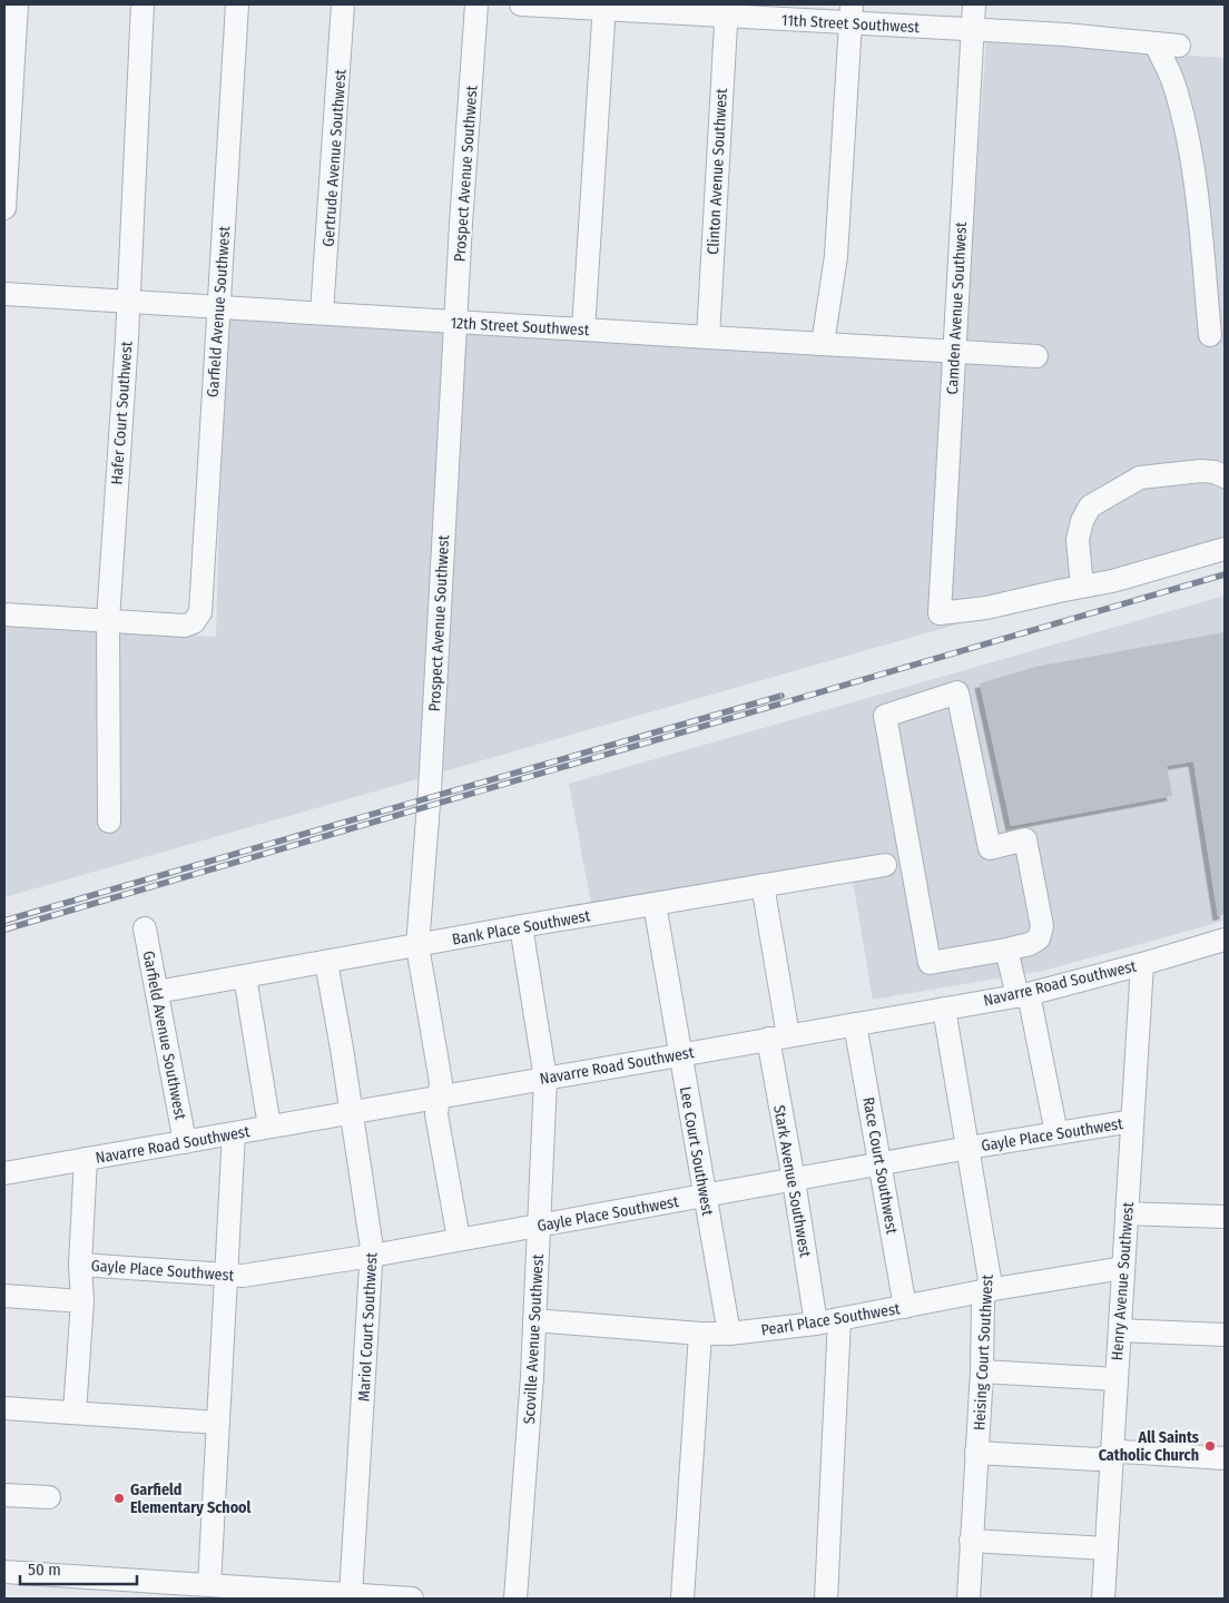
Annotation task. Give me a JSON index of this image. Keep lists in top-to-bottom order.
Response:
{
  "streets": {
    "street": [
      "11th Street Southwest",
      "Gertrude Avenue Southwest",
      "Clinton Avenue Southwest",
      "Prospect Avenue Southwest",
      "Camden Avenue Southwest",
      "Garfield Avenue Southwest",
      "12th Street Southwest",
      "Hafer Court Southwest",
      "Bank Place Southwest",
      "Navarre Road Southwest",
      "Gayle Place Southwest",
      "Lee Court Southwest",
      "Race Court Southwest",
      "Stark Avenue Southwest",
      "Henry Avenue Southwest",
      "Pearl Place Southwest",
      "Mariol Court Southwest",
      "Scoville Avenue Southwest",
      "Heising Court Southwest"
    ]
  },
  "crossings": [
    ["11th Street Southwest", "Clinton Avenue Southwest"],
    ["11th Street Southwest", "Camden Avenue Southwest"],
    ["Gertrude Avenue Southwest", "12th Street Southwest"],
    ["Clinton Avenue Southwest", "12th Street Southwest"],
    ["Prospect Avenue Southwest", "12th Street Southwest"],
    ["Prospect Avenue Southwest", "Bank Place Southwest"],
    ["Prospect Avenue Southwest", "Navarre Road Southwest"],
    ["Prospect Avenue Southwest", "Gayle Place Southwest"],
    ["Camden Avenue Southwest", "12th Street Southwest"],
    ["Garfield Avenue Southwest", "12th Street Southwest"],
    ["Garfield Avenue Southwest", "Hafer Court Southwest"],
    ["Garfield Avenue Southwest", "Bank Place Southwest"],
    ["Garfield Avenue Southwest", "Navarre Road Southwest"],
    ["12th Street Southwest", "Hafer Court Southwest"],
    ["Bank Place Southwest", "Lee Court Southwest"],
    ["Bank Place Southwest", "Mariol Court Southwest"],
    ["Bank Place Southwest", "Scoville Avenue Southwest"],
    ["Navarre Road Southwest", "Lee Court Southwest"],
    ["Navarre Road Southwest", "Race Court Southwest"],
    ["Navarre Road Southwest", "Stark Avenue Southwest"],
    ["Navarre Road Southwest", "Henry Avenue Southwest"],
    ["Navarre Road Southwest", "Mariol Court Southwest"],
    ["Navarre Road Southwest", "Scoville Avenue Southwest"],
    ["Navarre Road Southwest", "Heising Court Southwest"],
    ["Gayle Place Southwest", "Lee Court Southwest"],
    ["Gayle Place Southwest", "Race Court Southwest"],
    ["Gayle Place Southwest", "Stark Avenue Southwest"],
    ["Gayle Place Southwest", "Henry Avenue Southwest"],
    ["Gayle Place Southwest", "Mariol Court Southwest"],
    ["Gayle Place Southwest", "Scoville Avenue Southwest"],
    ["Gayle Place Southwest", "Heising Court Southwest"],
    ["Lee Court Southwest", "Pearl Place Southwest"],
    ["Race Court Southwest", "Pearl Place Southwest"],
    ["Stark Avenue Southwest", "Pearl Place Southwest"],
    ["Henry Avenue Southwest", "Pearl Place Southwest"],
    ["Pearl Place Southwest", "Scoville Avenue Southwest"],
    ["Pearl Place Southwest", "Heising Court Southwest"]
  ],
  "places": ["All Saints Catholic Church", "Garfield Elementary School"],
  "scale_bar": "50 m"
}
